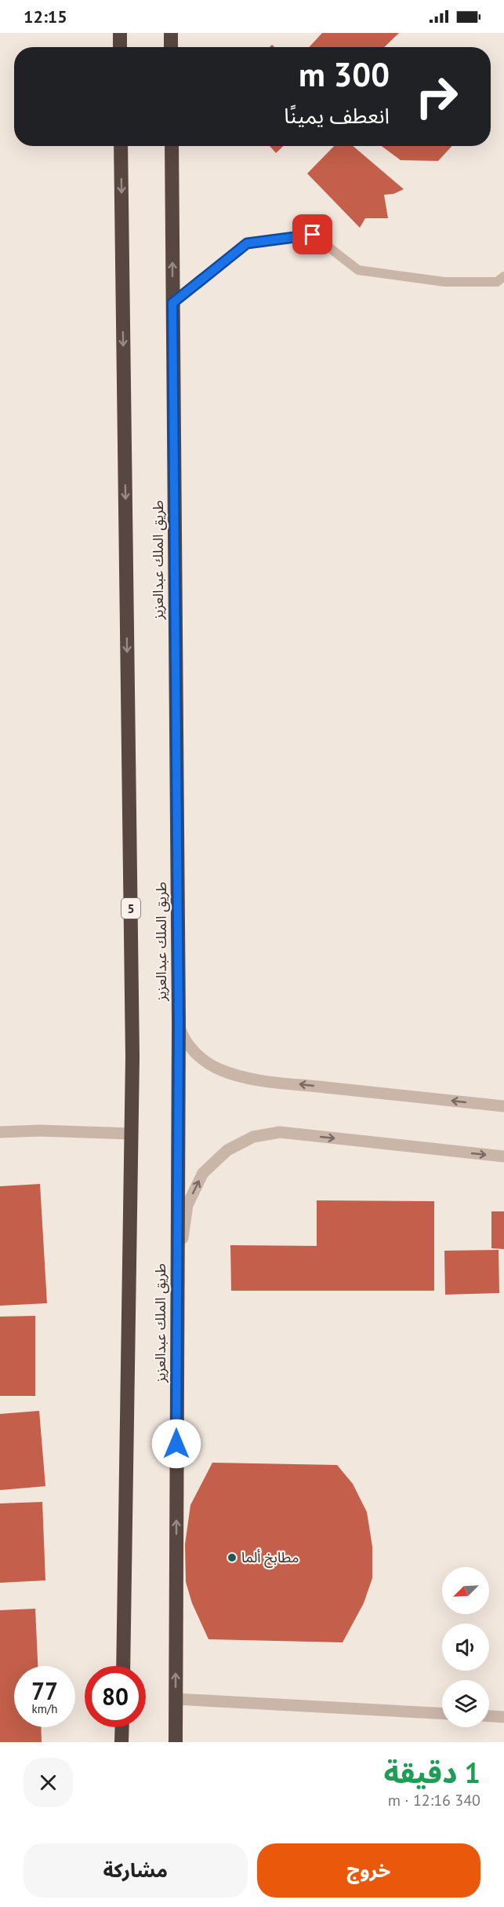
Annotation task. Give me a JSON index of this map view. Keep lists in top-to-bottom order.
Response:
{
  "streets": {
    "highway": ["طريق الملك عبدالعزيز", "5"]
  },
  "places": ["مطابخ ألما"],
  "north": "bottom left",
  "page": {
    "status": "12:15",
    "turn": ["300 m", "انعطف يمينًا"],
    "speed": "77 km/h",
    "limit": "80",
    "heading": ["1 دقيقة", "340 m · 12:16"],
    "buttons": ["خروج", "مشاركة"]
  }
}
